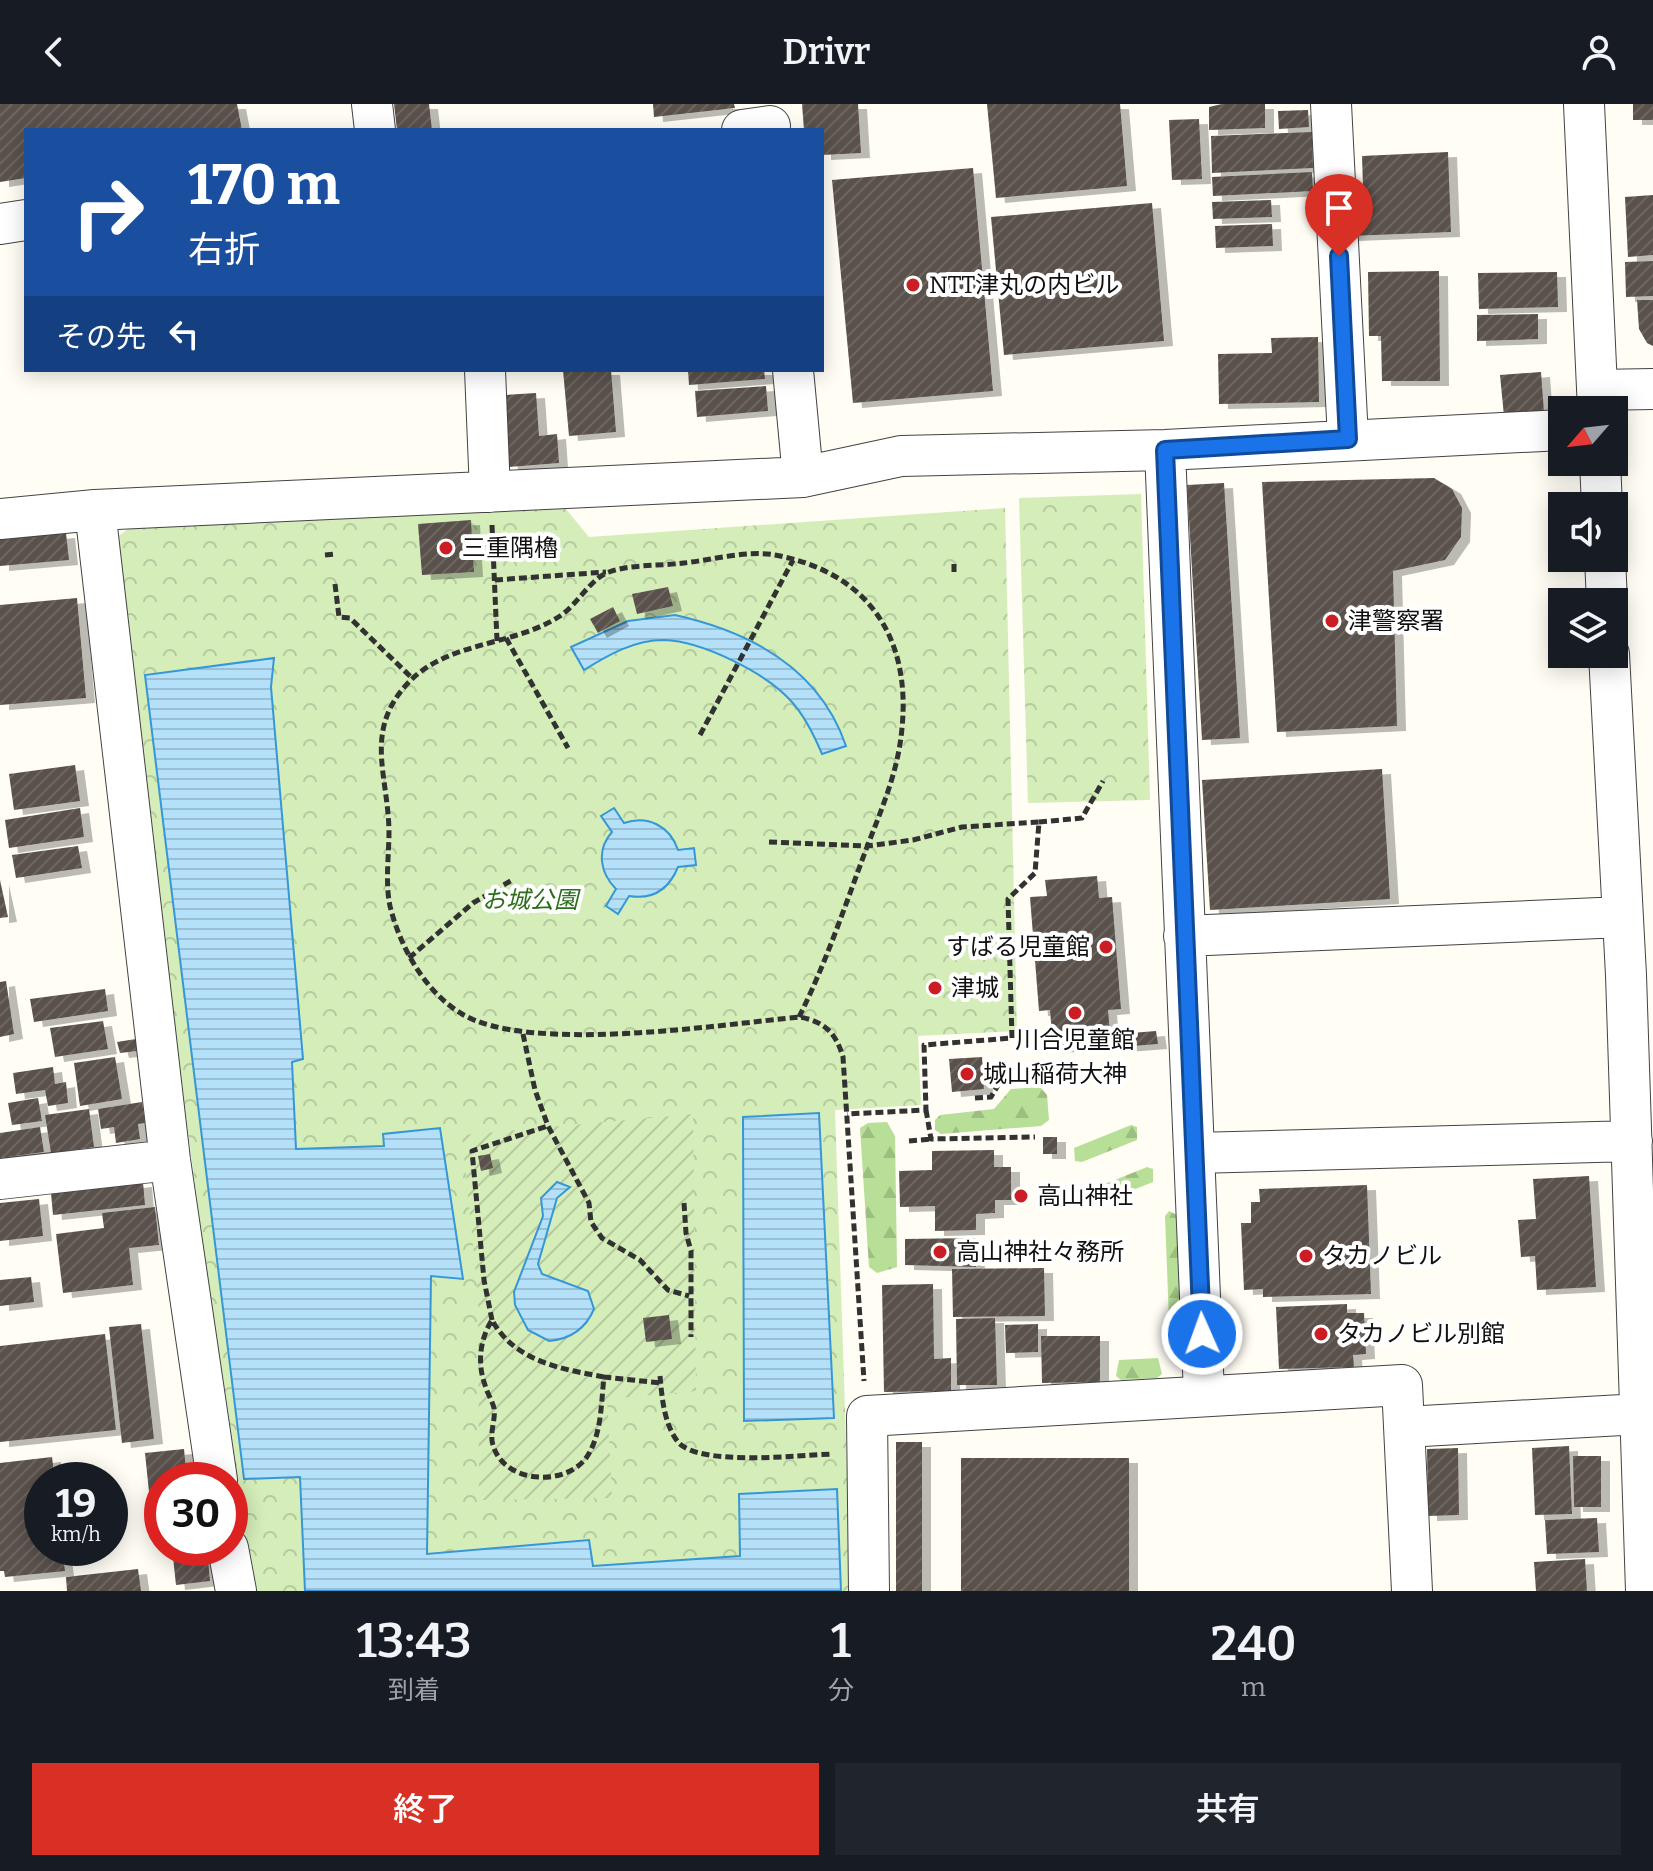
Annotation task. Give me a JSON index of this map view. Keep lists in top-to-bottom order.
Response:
{
  "parks": ["お城公園"],
  "places": [
    "NTT津丸の内ビル",
    "三重隅櫓",
    "津警察署",
    "すばる児童館",
    "津城",
    "川合児童館",
    "城山稲荷大神",
    "高山神社",
    "高山神社々務所",
    "タカノビル",
    "タカノビル別館"
  ],
  "north": "bottom left",
  "page": {
    "header": "Drivr",
    "turn": ["170 m", "右折"],
    "then": "その先",
    "speed": "19 km/h",
    "limit": "30",
    "eta": [
      "13:43",
      "到着",
      "1",
      "分",
      "240",
      "m"
    ],
    "buttons": ["終了", "共有"]
  }
}
